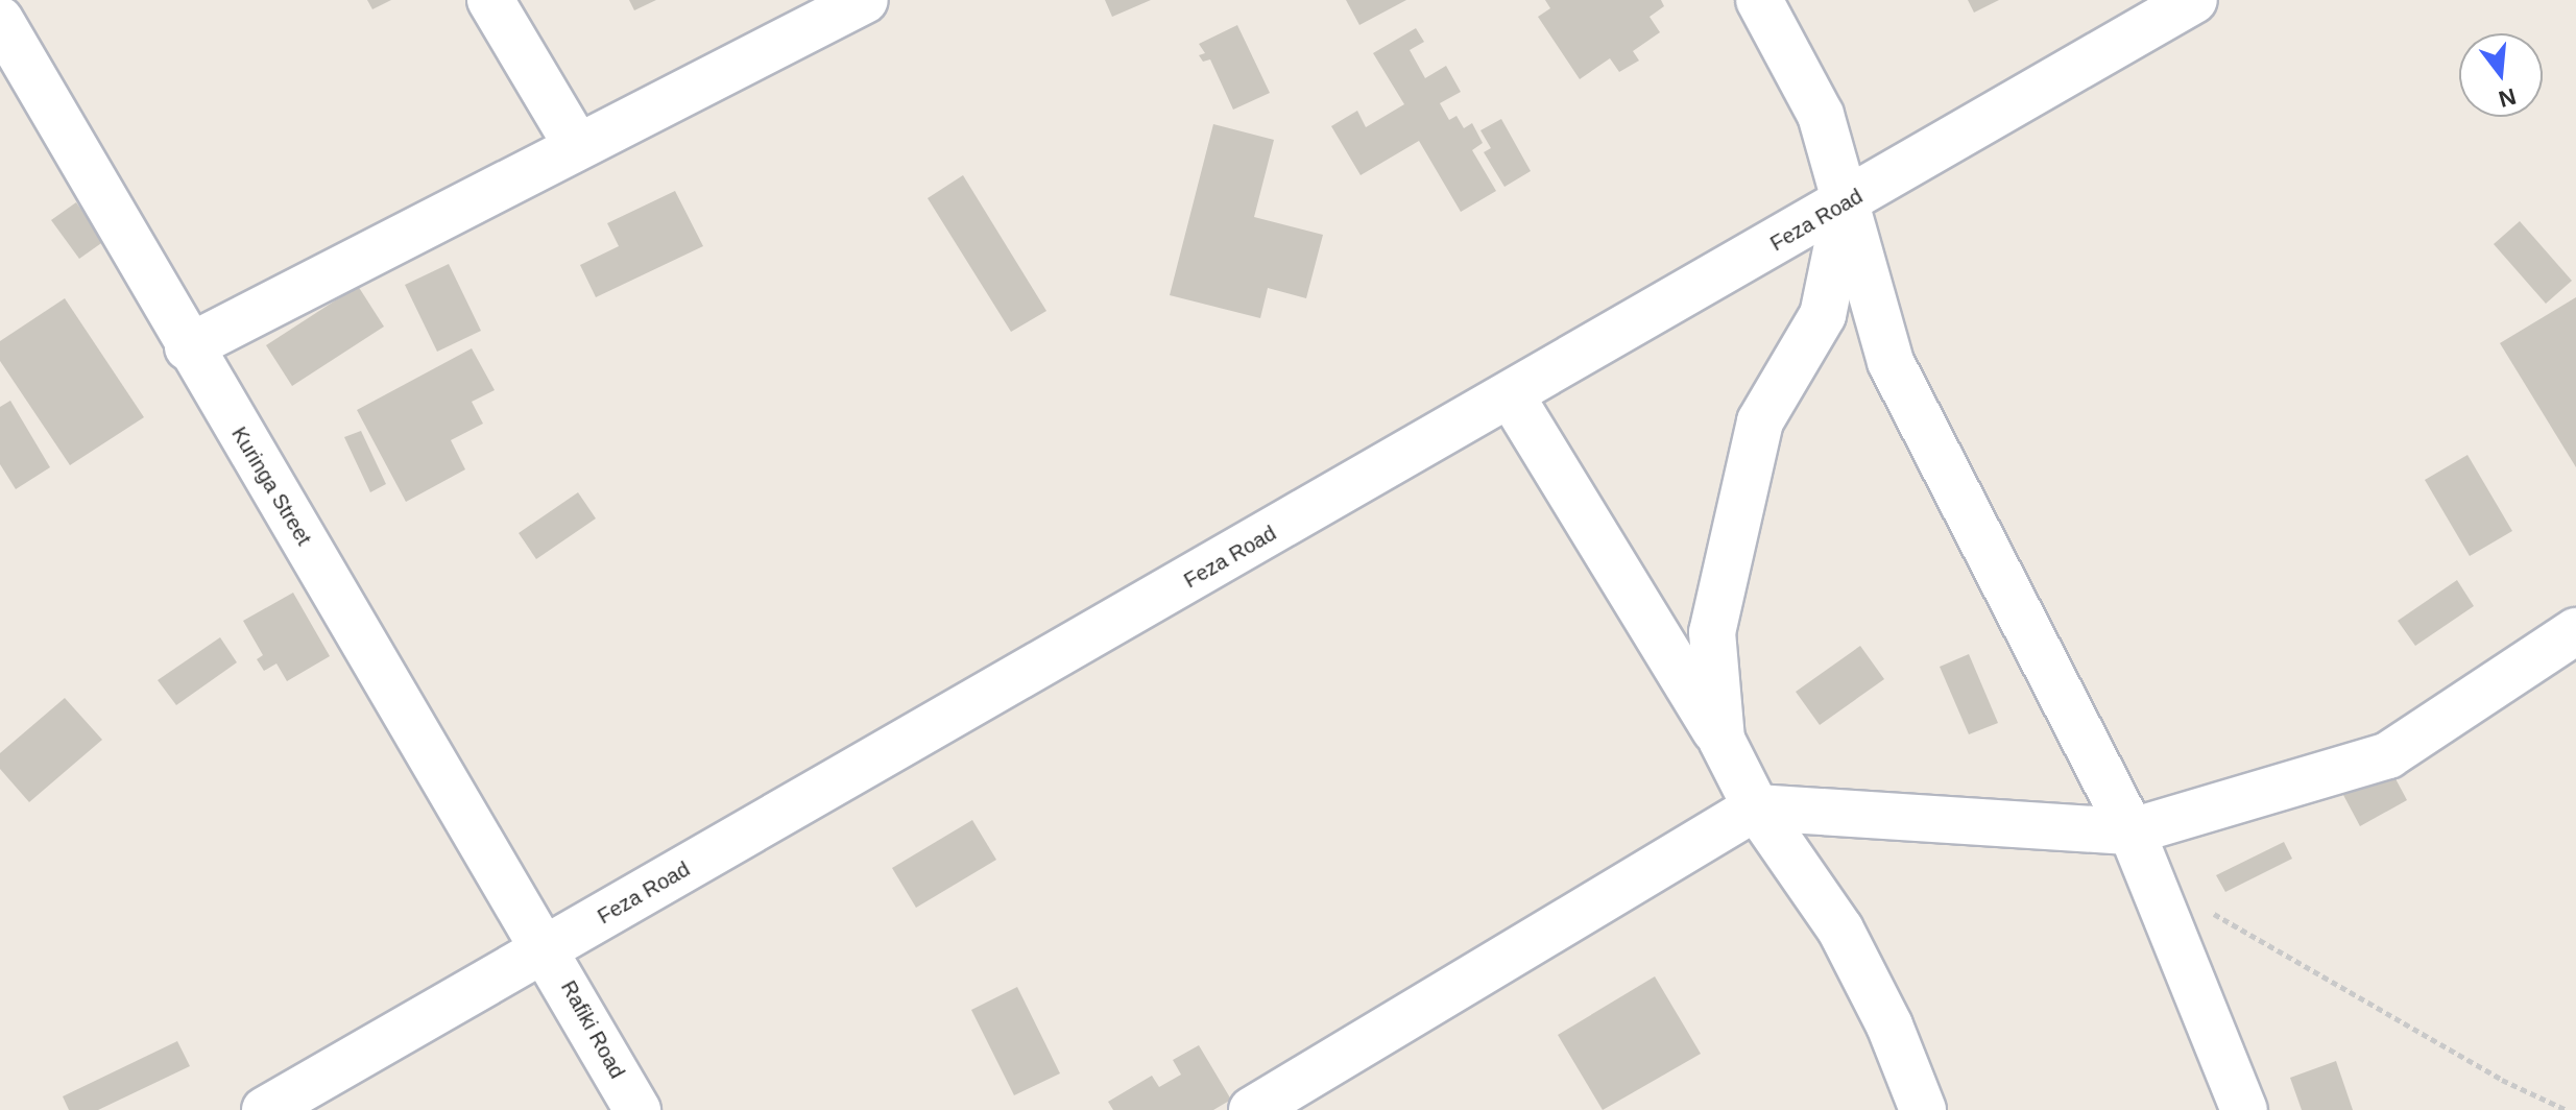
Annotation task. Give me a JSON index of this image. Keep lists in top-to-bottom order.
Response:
{
  "streets": {
    "street": ["Feza Road", "Kuringa Street", "Rafiki Road"]
  },
  "crossings": [
    ["Feza Road", "Kuringa Street"],
    ["Feza Road", "Rafiki Road"],
    ["Kuringa Street", "Rafiki Road"]
  ],
  "north": "bottom"
}
